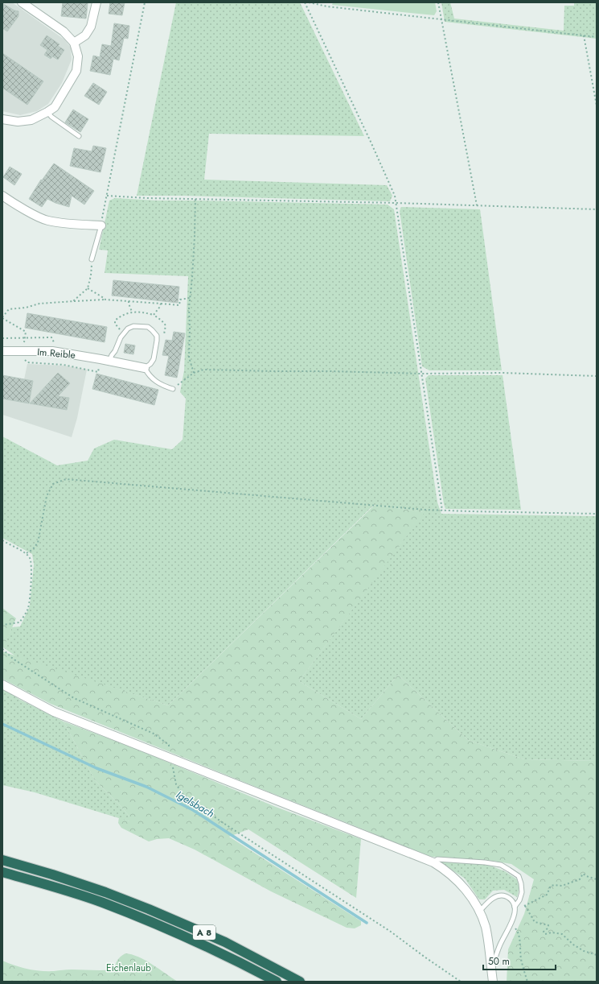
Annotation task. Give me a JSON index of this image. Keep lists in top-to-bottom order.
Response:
{
  "streets": {
    "highway": ["A 8"],
    "street": ["Im Reible"]
  },
  "water": ["Igelsbach"],
  "parks": ["Eichenlaub"],
  "scale_bar": "50 m"
}
